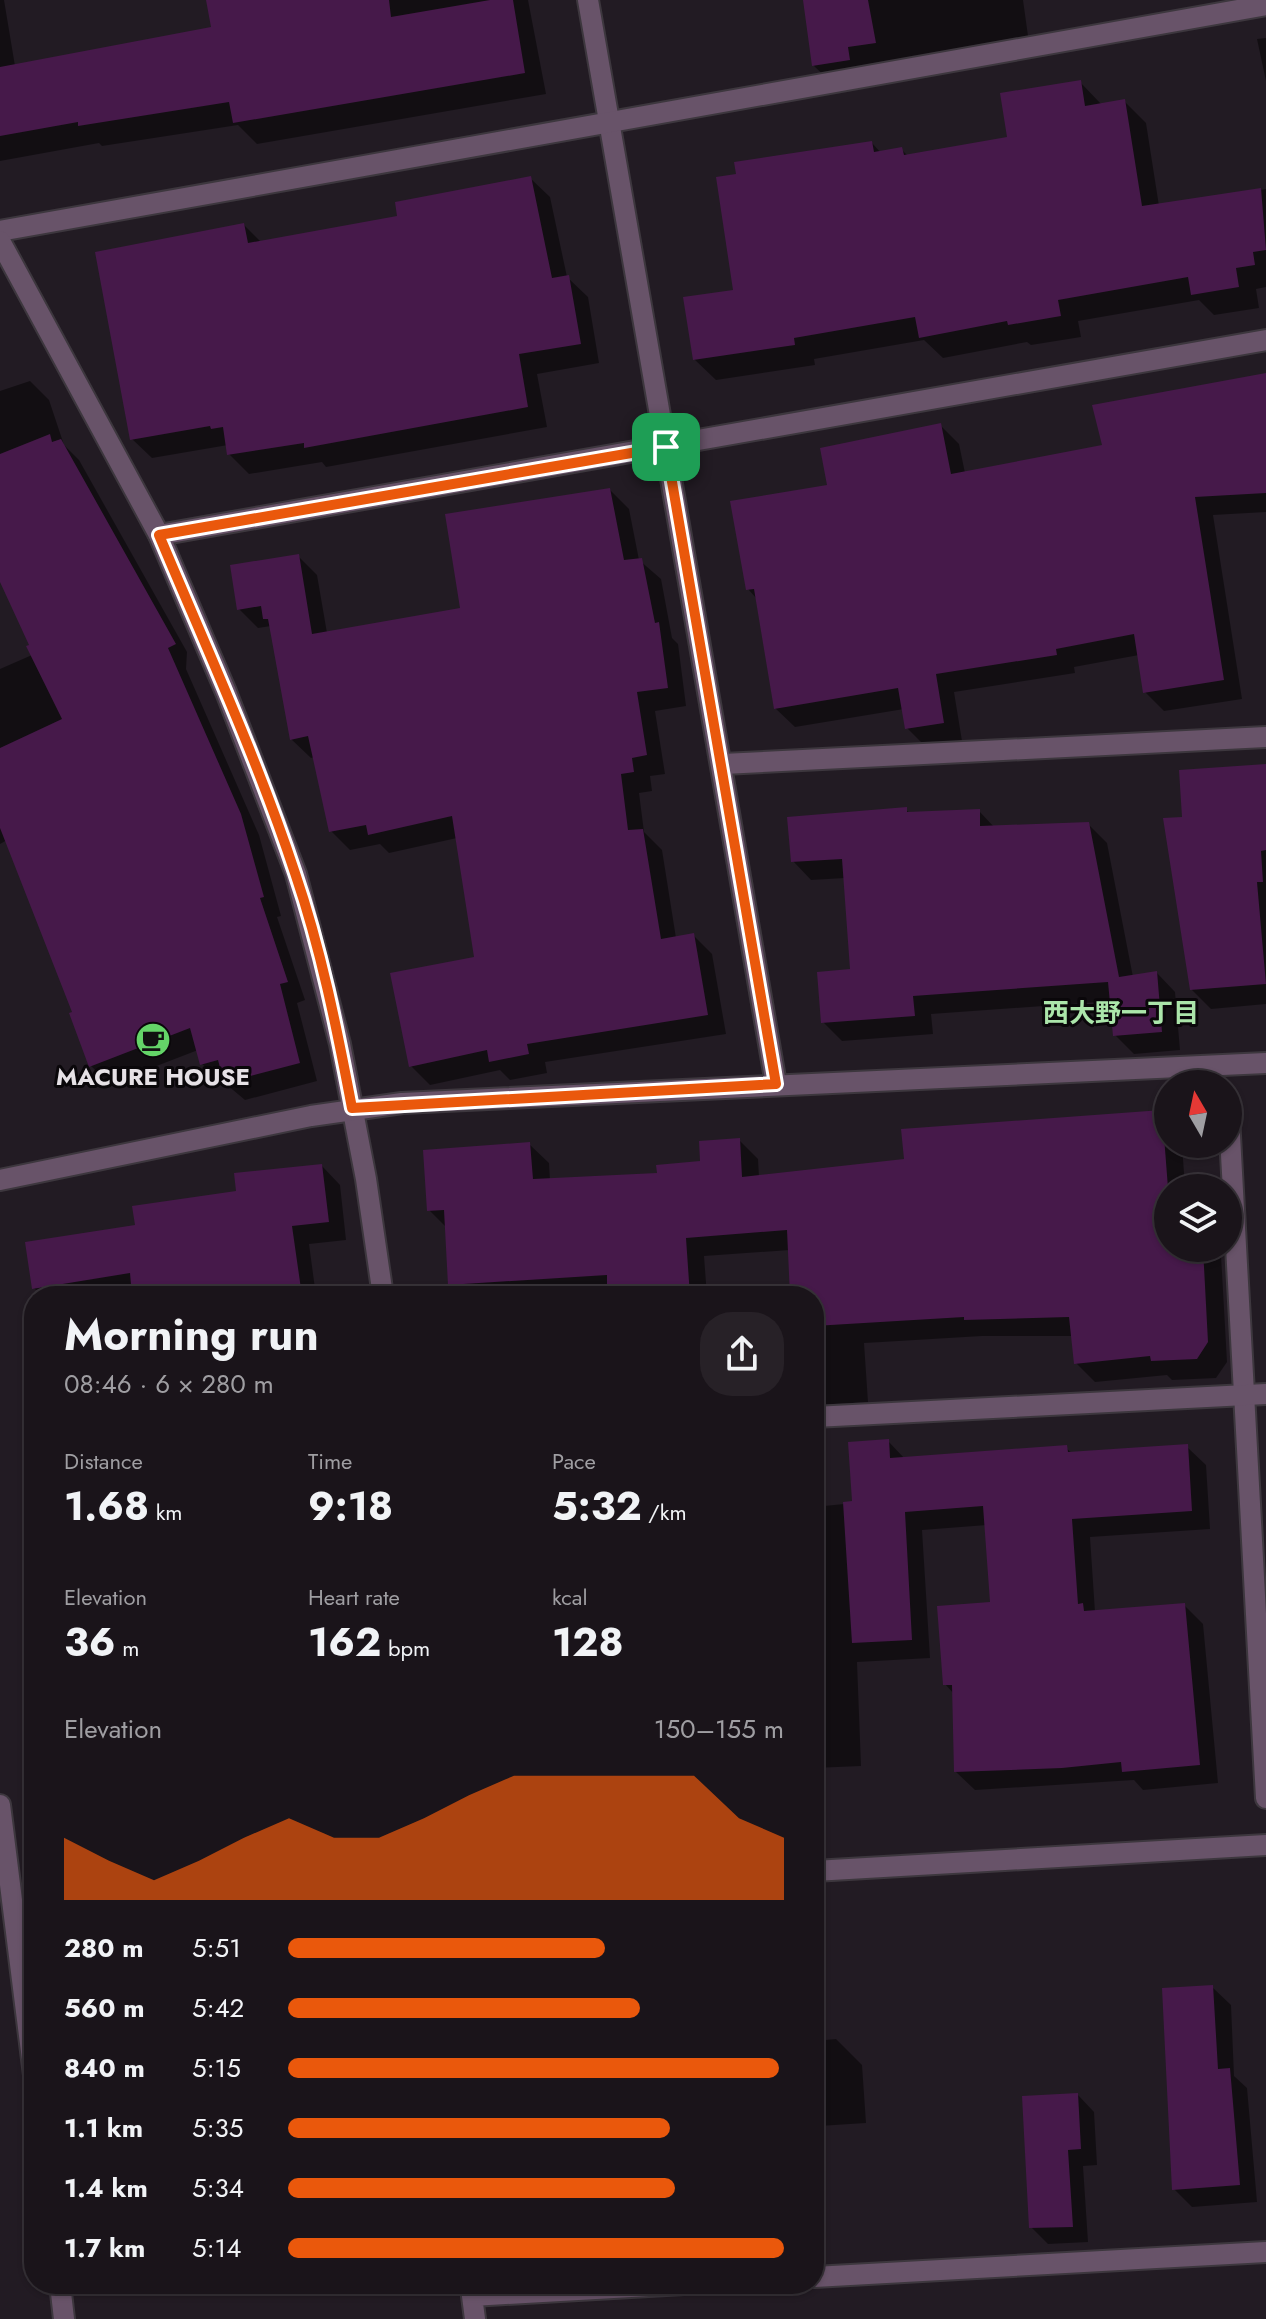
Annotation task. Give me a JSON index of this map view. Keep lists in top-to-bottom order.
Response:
{
  "districts": ["西大野一丁目"],
  "places": {
    "cafe": ["MACURE HOUSE"]
  },
  "north": "top",
  "page": {
    "heading": ["Morning run", "08:46 · 6 × 280 m"],
    "stats": [
      ["Distance", "1.68 km"],
      ["Time", "9:18"],
      ["Pace", "5:32 /km"],
      ["Elevation", "36 m"],
      ["Heart rate", "162 bpm"],
      ["kcal", "128"]
    ],
    "chart": ["Elevation", "150–155 m"],
    "list": [
      {
        "name": "280 m",
        "note": "5:51"
      },
      {
        "name": "560 m",
        "note": "5:42"
      },
      {
        "name": "840 m",
        "note": "5:15"
      },
      {
        "name": "1.1 km",
        "note": "5:35"
      },
      {
        "name": "1.4 km",
        "note": "5:34"
      },
      {
        "name": "1.7 km",
        "note": "5:14"
      }
    ]
  }
}
